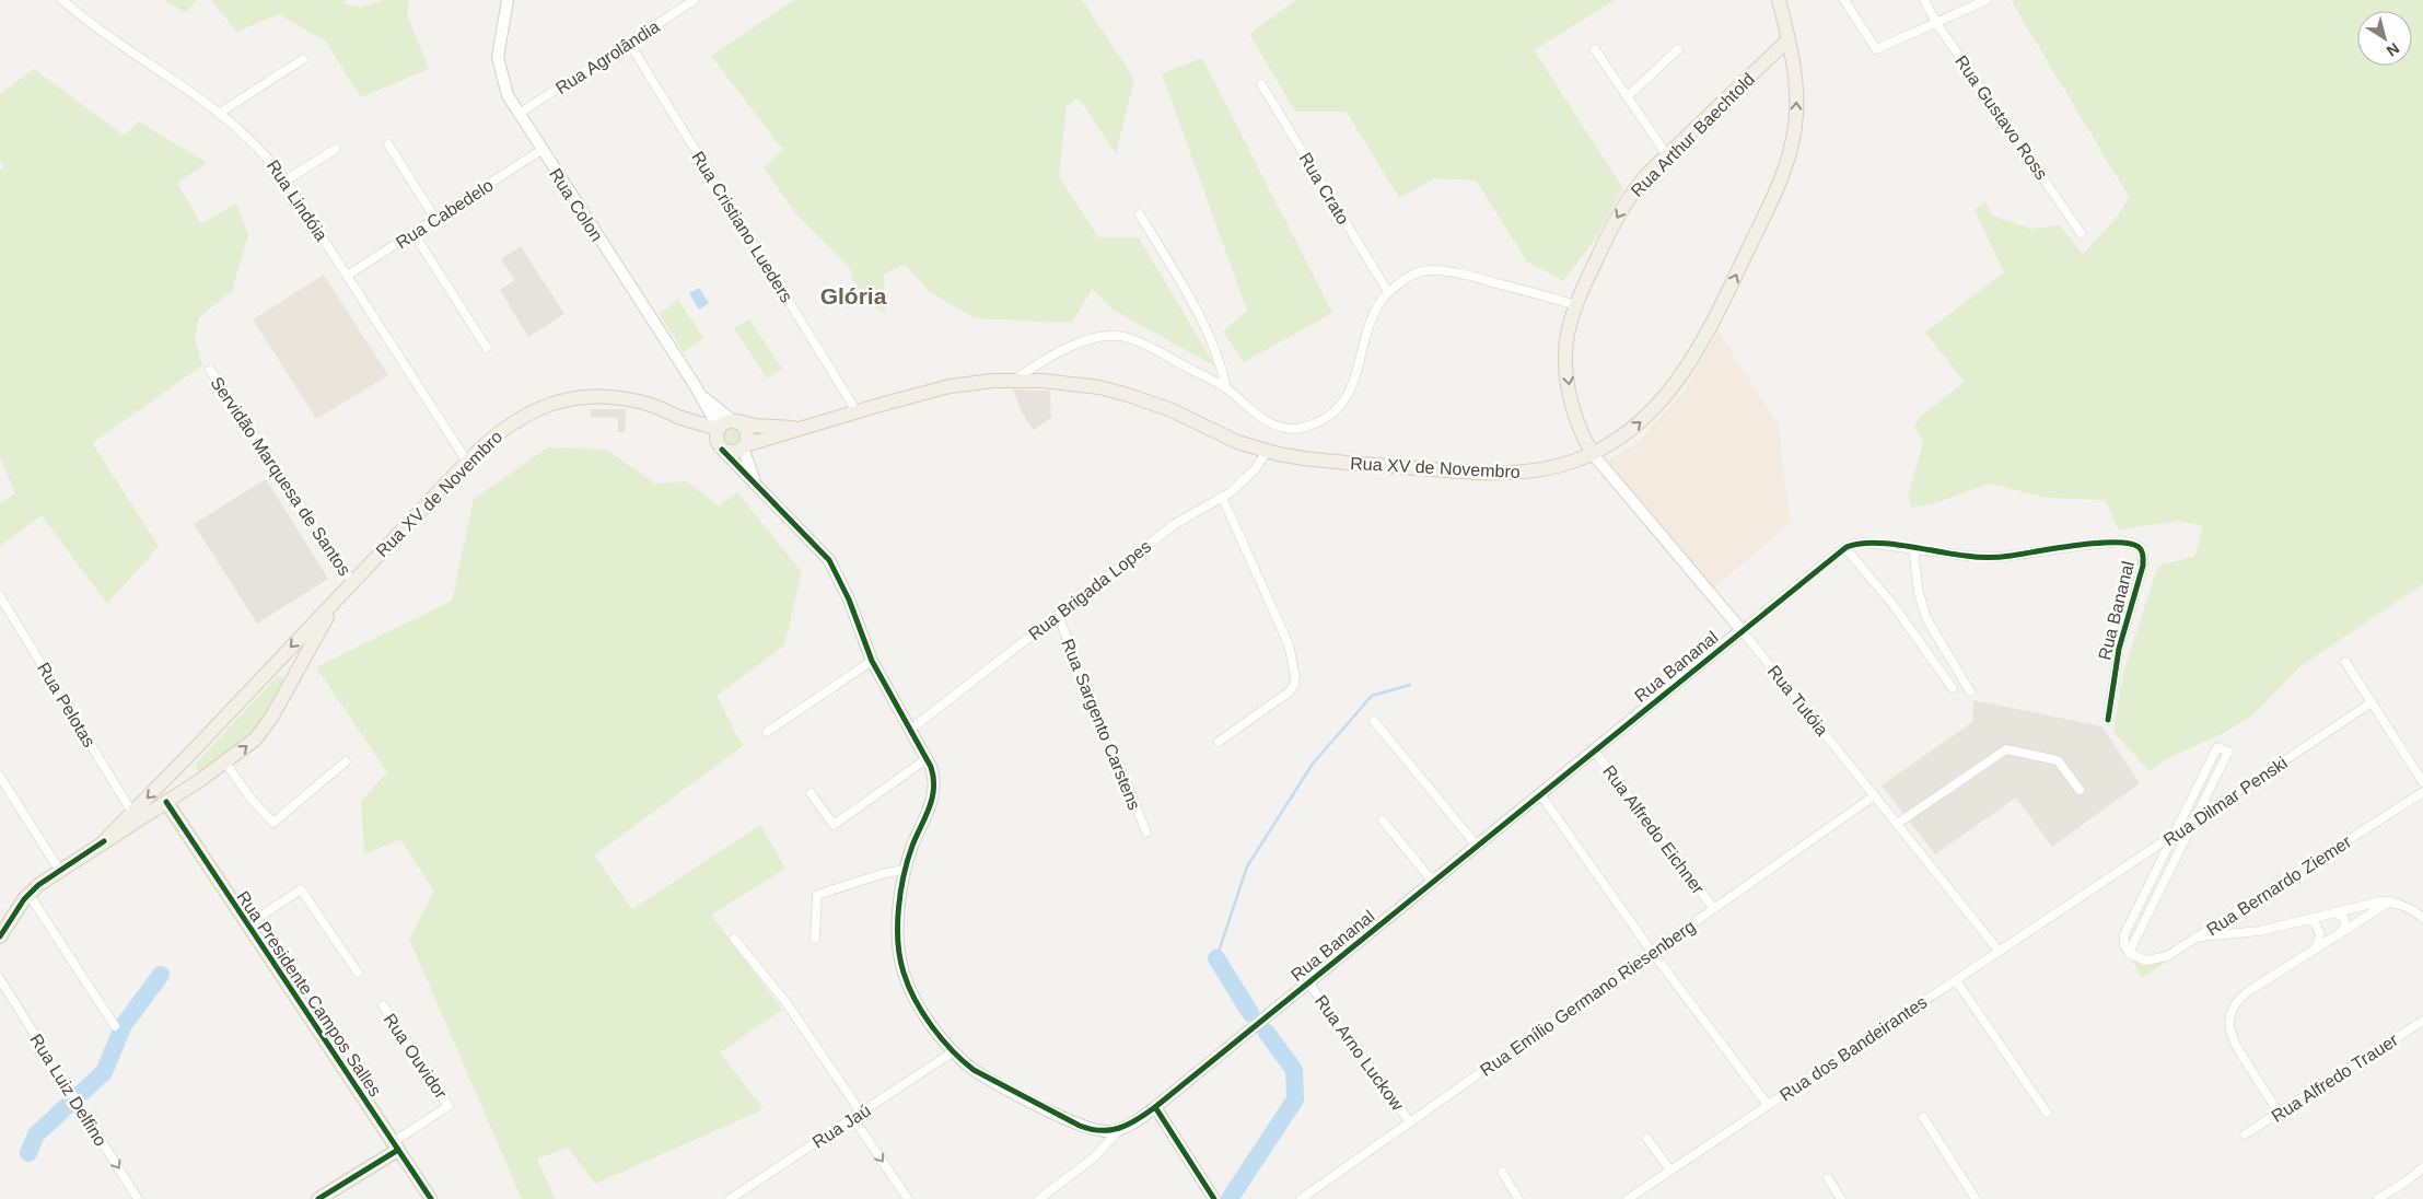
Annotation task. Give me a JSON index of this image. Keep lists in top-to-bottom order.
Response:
{
  "streets": {
    "main road": ["Rua Arthur Baechtold", "Rua XV de Novembro", "Rua Presidente Campos Salles"],
    "street": [
      "Rua Agrolândia",
      "Rua Gustavo Ross",
      "Rua Crato",
      "Rua Lindóia",
      "Rua Colon",
      "Rua Cabedelo",
      "Rua Cristiano Lueders",
      "Servidão Marquesa de Santos",
      "Rua Brigada Lopes",
      "Rua Bananal",
      "Rua Tutóia",
      "Rua Pelotas",
      "Rua Sargento Carstens",
      "Rua Dilmar Penski",
      "Rua Alfredo Eichner",
      "Rua Bernardo Ziemer",
      "Rua Emílio Germano Riesenberg",
      "Rua dos Bandeirantes",
      "Rua Arno Luckow",
      "Rua Ouvidor",
      "Rua Alfredo Trauer",
      "Rua Luiz Delfino",
      "Rua Jaú"
    ]
  },
  "crossings": [
    ["Rua Agrolândia", "Rua Colon"],
    ["Rua Agrolândia", "Rua Cristiano Lueders"],
    ["Rua Arthur Baechtold", "Rua XV de Novembro"],
    ["Rua Arthur Baechtold", "Rua Tutóia"],
    ["Rua Lindóia", "Rua Cabedelo"],
    ["Rua Lindóia", "Rua XV de Novembro"],
    ["Rua Colon", "Rua Cabedelo"],
    ["Rua Colon", "Rua XV de Novembro"],
    ["Rua Cristiano Lueders", "Rua XV de Novembro"],
    ["Rua XV de Novembro", "Servidão Marquesa de Santos"],
    ["Rua XV de Novembro", "Rua Brigada Lopes"],
    ["Rua XV de Novembro", "Rua Tutóia"],
    ["Rua XV de Novembro", "Rua Pelotas"],
    ["Rua XV de Novembro", "Rua Presidente Campos Salles"],
    ["Rua Brigada Lopes", "Rua Sargento Carstens"],
    ["Rua Bananal", "Rua Tutóia"],
    ["Rua Bananal", "Rua Alfredo Eichner"],
    ["Rua Bananal", "Rua Arno Luckow"],
    ["Rua Tutóia", "Rua Emílio Germano Riesenberg"],
    ["Rua Tutóia", "Rua dos Bandeirantes"],
    ["Rua Dilmar Penski", "Rua dos Bandeirantes"],
    ["Rua Alfredo Eichner", "Rua Emílio Germano Riesenberg"],
    ["Rua Presidente Campos Salles", "Rua Ouvidor"],
    ["Rua Emílio Germano Riesenberg", "Rua Arno Luckow"]
  ],
  "one_way": ["Rua Arthur Baechtold"],
  "districts": ["Glória"],
  "north": "bottom right"
}
